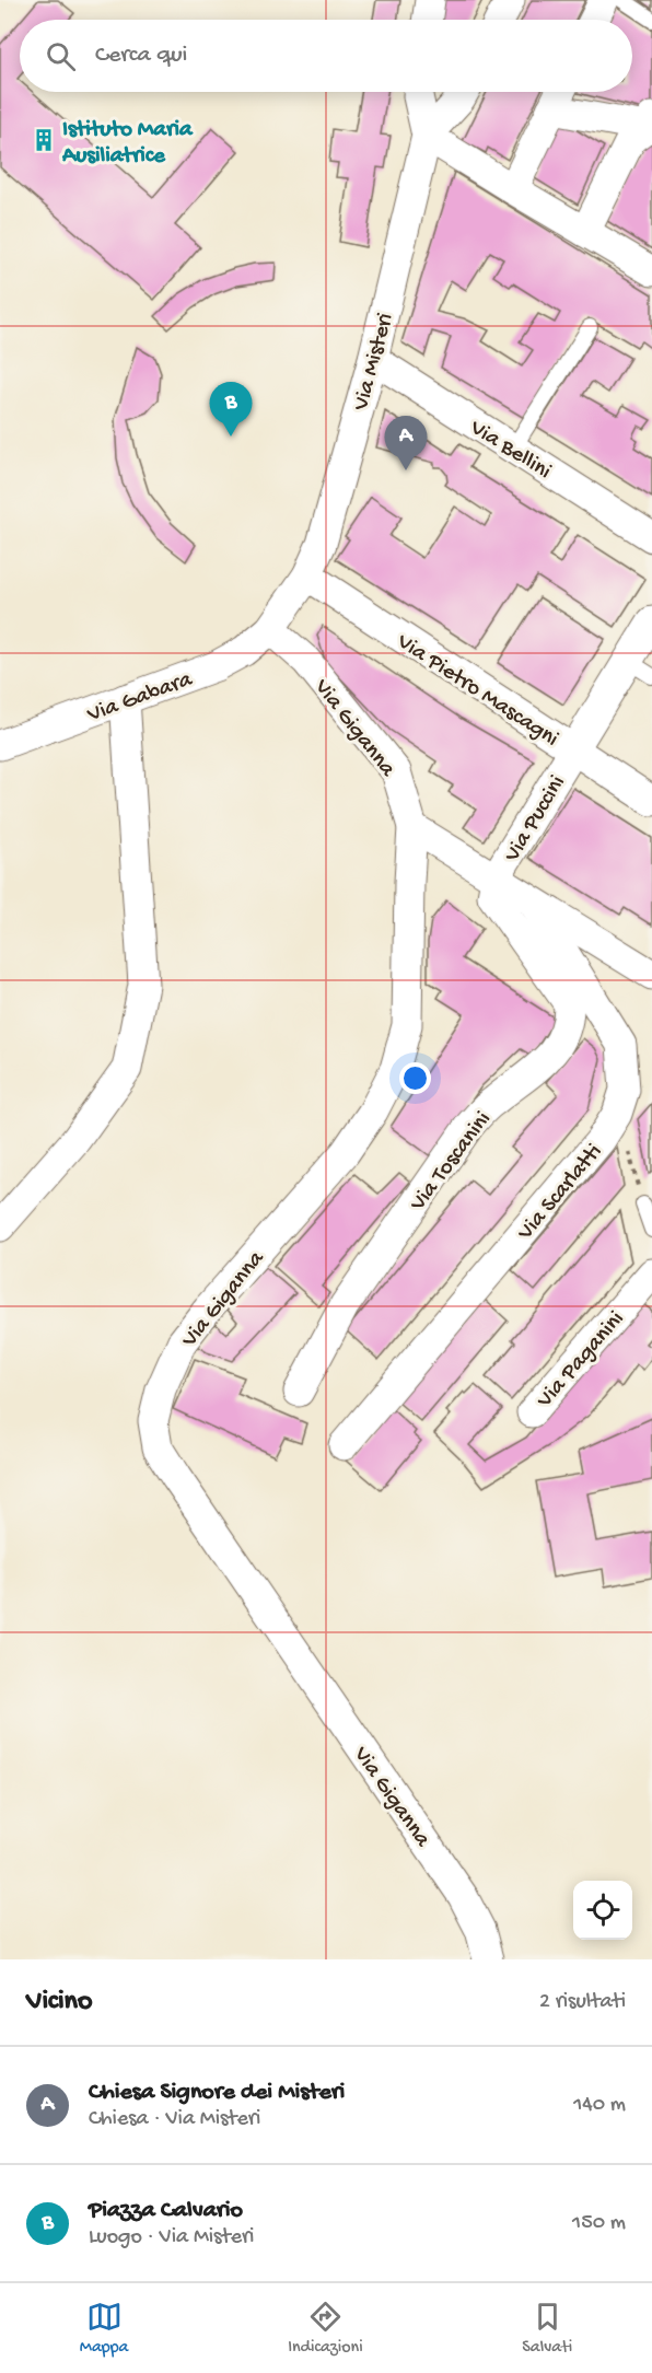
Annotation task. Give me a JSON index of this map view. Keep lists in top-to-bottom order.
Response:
{
  "streets": {
    "street": [
      "Via Misteri",
      "Via Bellini",
      "Via Pietro Mascagni",
      "Via Gabara",
      "Via Giganna",
      "Via Puccini",
      "Via Toscanini",
      "Via Scarlatti",
      "Via Paganini"
    ]
  },
  "crossings": [
    ["Via Misteri", "Via Bellini"],
    ["Via Misteri", "Via Pietro Mascagni"],
    ["Via Misteri", "Via Gabara"],
    ["Via Misteri", "Via Giganna"],
    ["Via Pietro Mascagni", "Via Puccini"],
    ["Via Gabara", "Via Giganna"],
    ["Via Puccini", "Via Toscanini"]
  ],
  "places": {
    "building": ["Istituto Maria Ausiliatrice"]
  },
  "page": {
    "search": "Cerca qui",
    "pins": ["B", "A"],
    "heading": ["Vicino", "2 risultati"],
    "list": [
      {
        "mark": "A",
        "name": "Chiesa Signore dei Misteri",
        "note": "Chiesa · Via Misteri",
        "value": "140 m"
      },
      {
        "mark": "B",
        "name": "Piazza Calvario",
        "note": "Luogo · Via Misteri",
        "value": "150 m"
      }
    ],
    "nav": ["Mappa", "Indicazioni", "Salvati"]
  }
}
